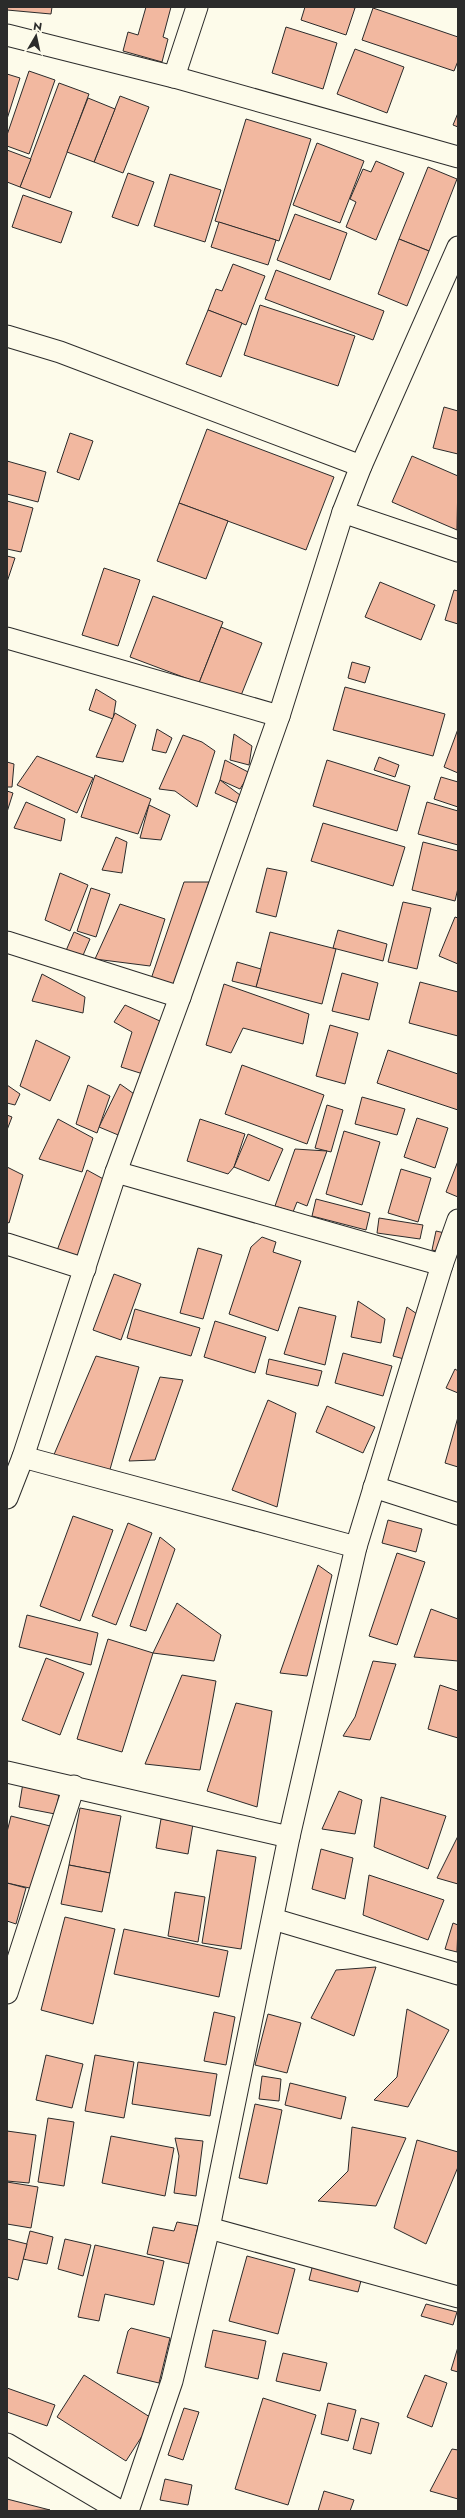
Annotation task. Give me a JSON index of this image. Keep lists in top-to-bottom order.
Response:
{
  "north": "top"
}
